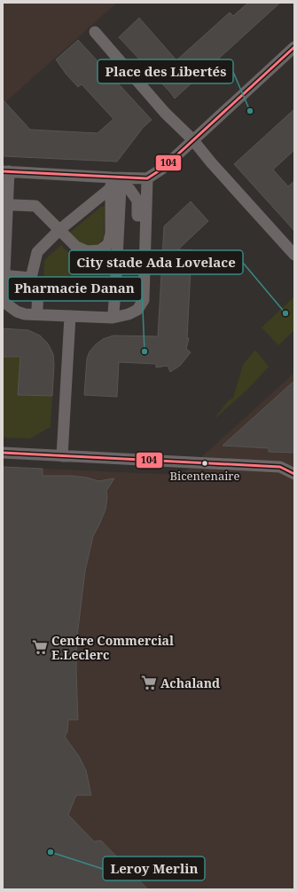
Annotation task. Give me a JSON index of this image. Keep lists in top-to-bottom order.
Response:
{
  "places": {
    "other": [
      "Place des Libertés",
      "City stade Ada Lovelace",
      "Pharmacie Danan",
      "Bicentenaire",
      "Leroy Merlin"
    ],
    "supermarket": ["Centre Commercial E.Leclerc", "Achaland"]
  },
  "lines": ["transit line 104"]
}
